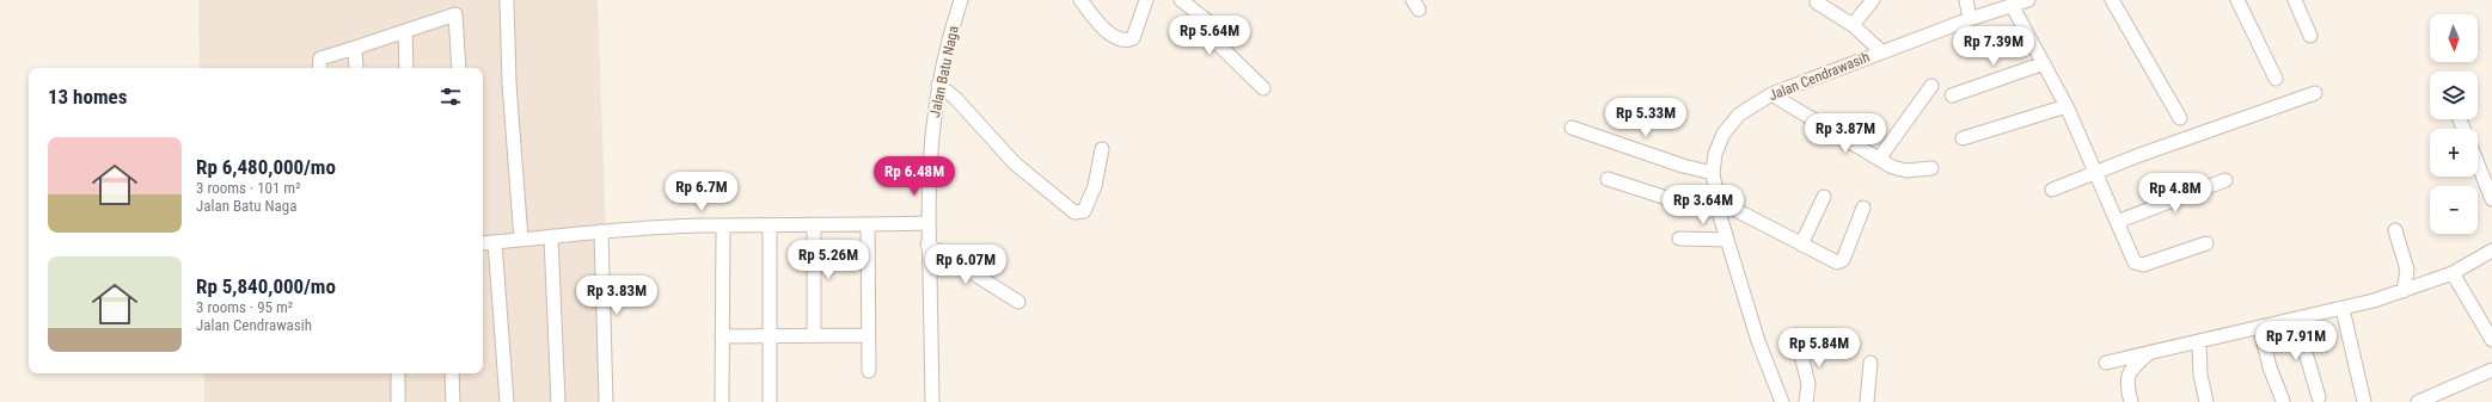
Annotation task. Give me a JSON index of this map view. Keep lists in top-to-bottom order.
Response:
{
  "streets": {
    "street": ["Jalan Batu Naga", "Jalan Cendrawasih"]
  },
  "north": "bottom",
  "page": {
    "map_buttons": ["+", "−"],
    "price": [
      "Rp 5.64M",
      "Rp 7.39M",
      "Rp 5.33M",
      "Rp 3.87M",
      "Rp 6.48M",
      "Rp 6.7M",
      "Rp 4.8M",
      "Rp 3.64M",
      "Rp 5.26M",
      "Rp 6.07M",
      "Rp 3.83M",
      "Rp 7.91M",
      "Rp 5.84M"
    ],
    "heading": "13 homes",
    "list": [
      {
        "name": "Rp 6,480,000/mo",
        "note": "3 rooms · 101 m² · Jalan Batu Naga"
      },
      {
        "name": "Rp 5,840,000/mo",
        "note": "3 rooms · 95 m² · Jalan Cendrawasih"
      }
    ]
  }
}
